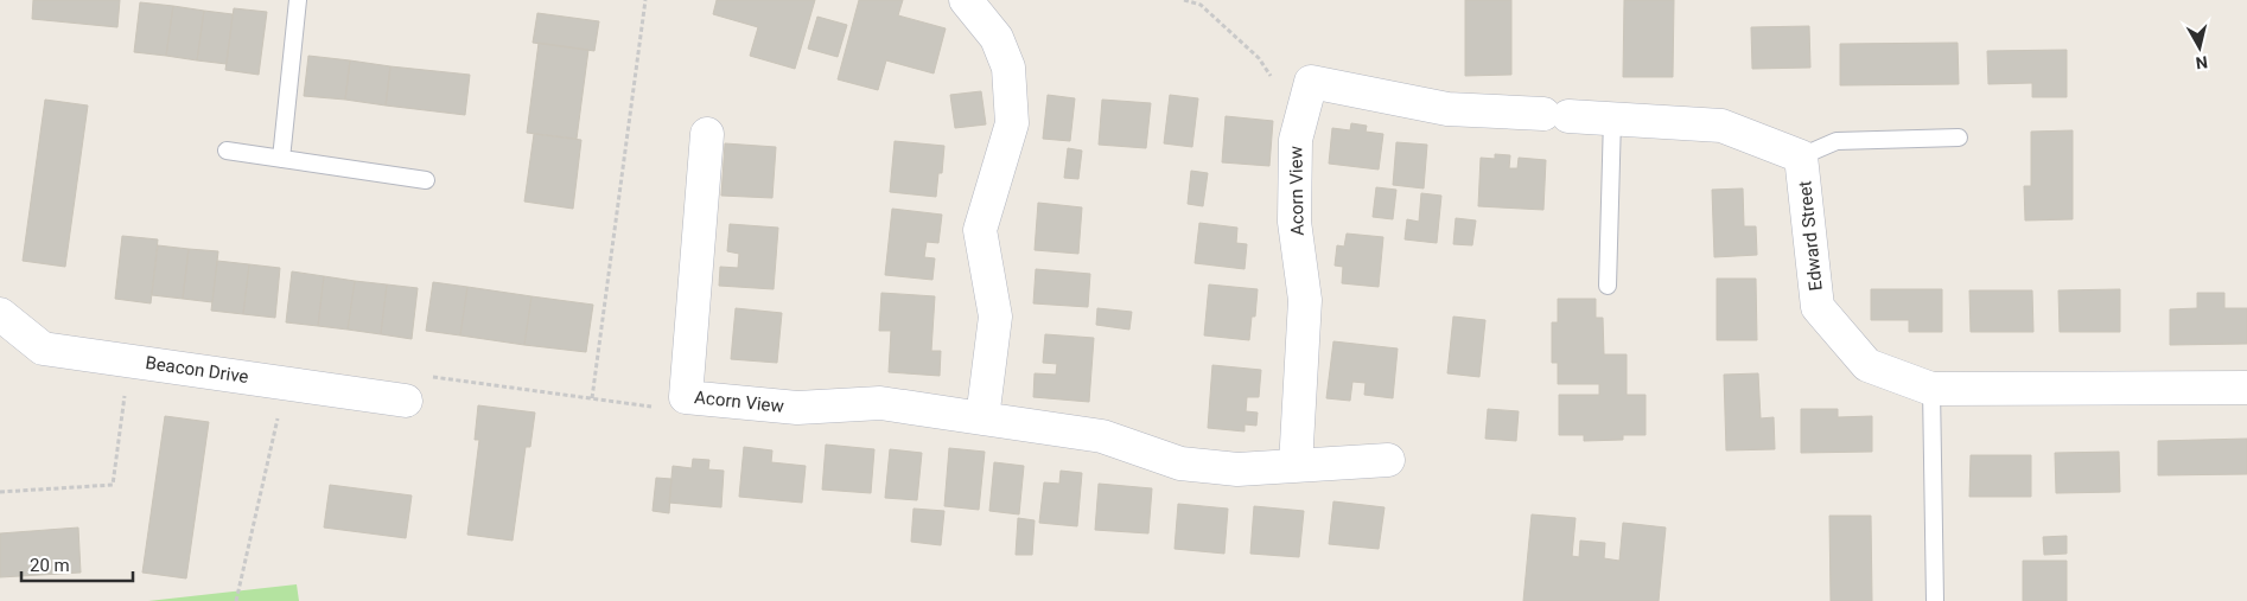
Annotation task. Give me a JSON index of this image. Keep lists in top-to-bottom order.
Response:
{
  "streets": {
    "street": ["Acorn View", "Edward Street", "Beacon Drive"]
  },
  "crossings": [
    ["Acorn View", "Edward Street"]
  ],
  "scale_bar": "20 m",
  "north": "bottom"
}
